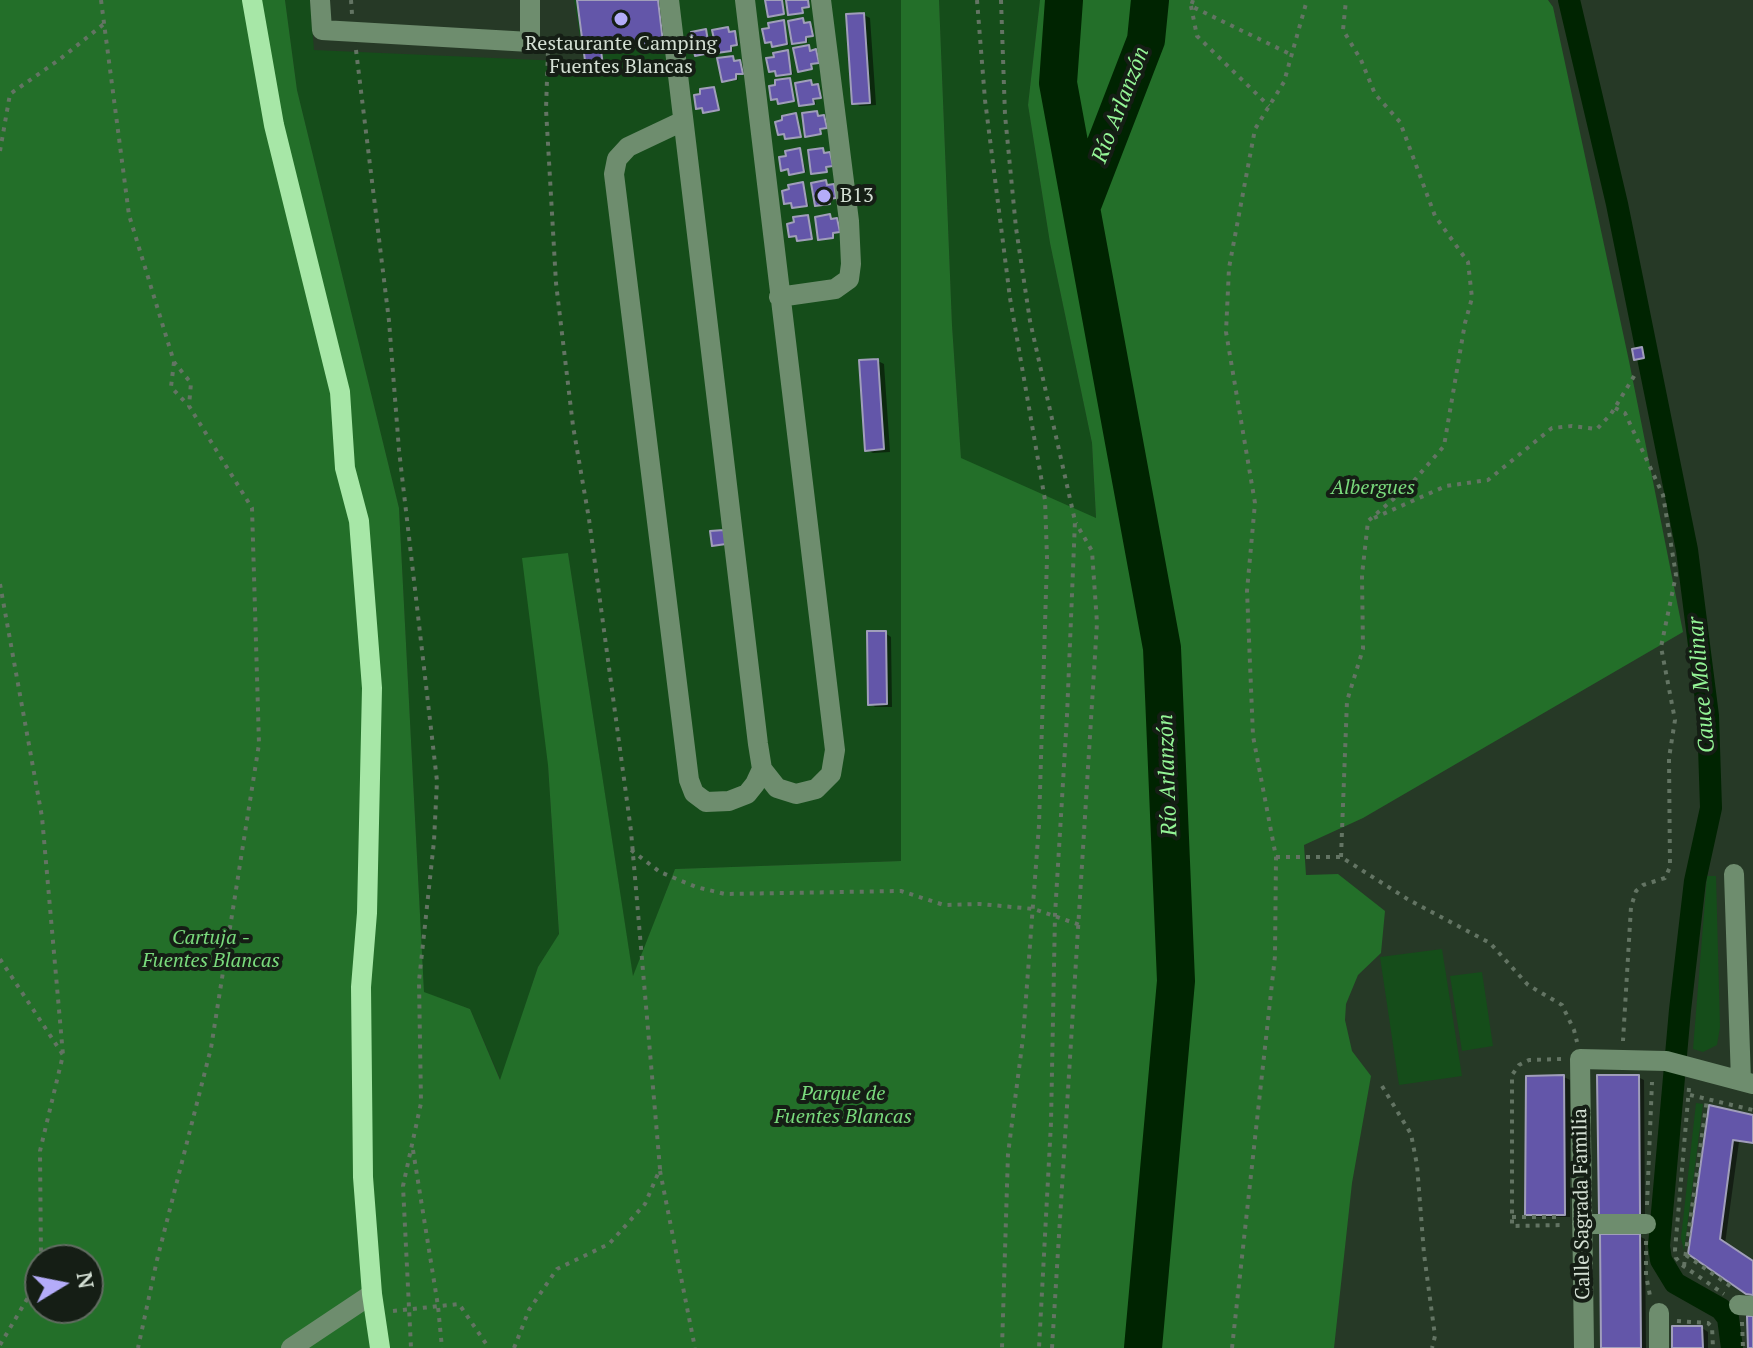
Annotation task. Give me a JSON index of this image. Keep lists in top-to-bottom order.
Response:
{
  "streets": {
    "street": ["Calle Sagrada Familia"]
  },
  "water": ["Río Arlanzón", "Cauce Molinar"],
  "parks": ["Albergues", "Cartuja - Fuentes Blancas", "Parque de Fuentes Blancas"],
  "places": ["Restaurante Camping Fuentes Blancas", "B13"],
  "north": "right"
}
